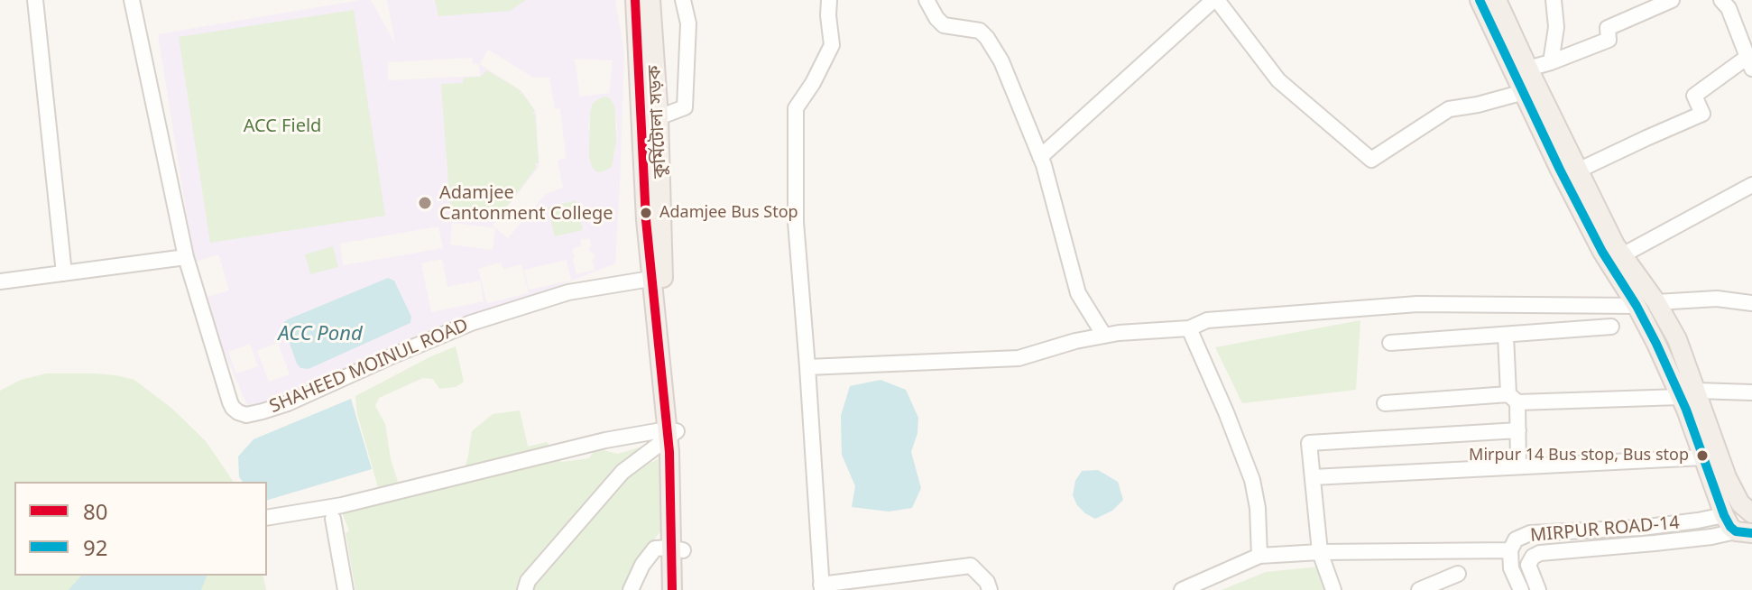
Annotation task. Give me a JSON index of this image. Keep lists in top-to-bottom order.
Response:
{
  "streets": {
    "main road": ["কুর্মিটোলা সড়ক"],
    "street": ["SHAHEED MOINUL ROAD", "MIRPUR ROAD-14"]
  },
  "crossings": [
    ["কুর্মিটোলা সড়ক", "SHAHEED MOINUL ROAD"]
  ],
  "water": ["ACC Pond"],
  "parks": ["ACC Field"],
  "places": ["Adamjee Cantonment College", "Adamjee Bus Stop", "Mirpur 14 Bus stop, Bus stop"],
  "lines": ["transit line 80", "transit line 92"],
  "legend": ["80", "92"]
}
